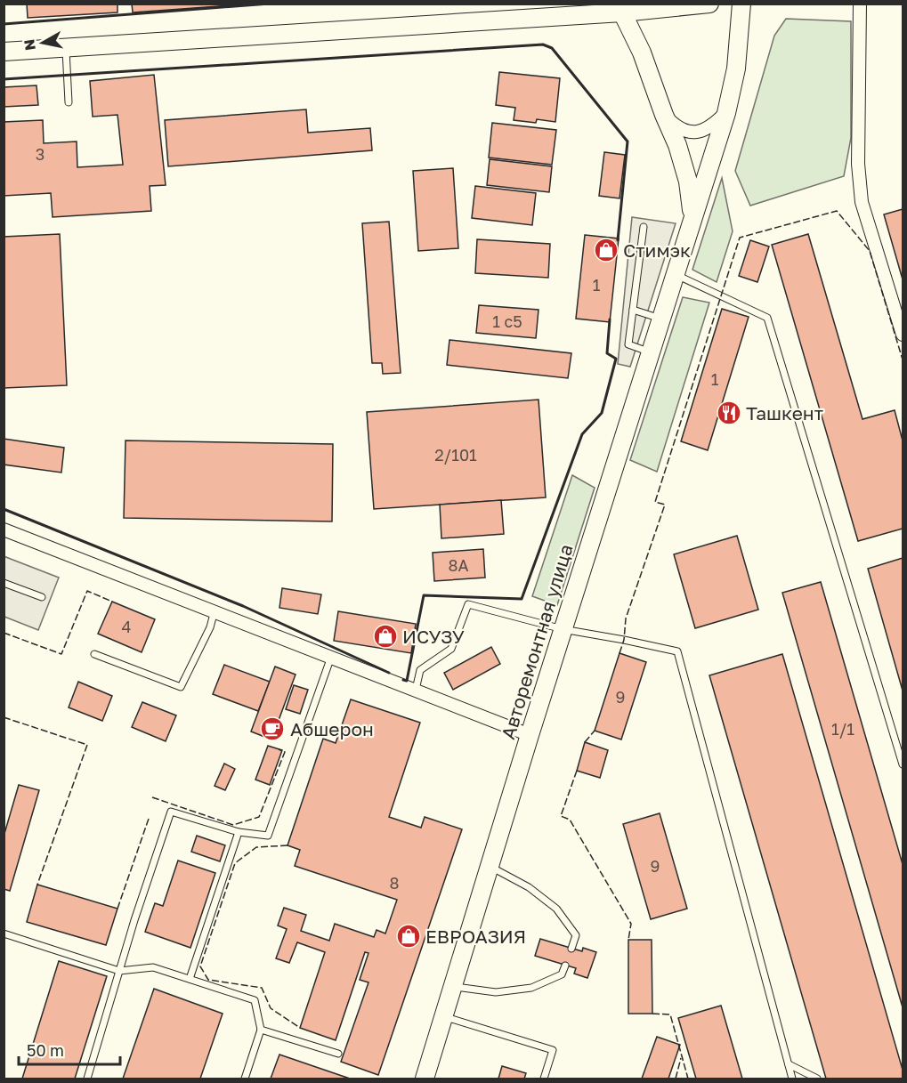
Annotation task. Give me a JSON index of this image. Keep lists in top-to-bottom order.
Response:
{
  "streets": {
    "street": ["Авторемонтная улица"]
  },
  "places": {
    "shop": ["Стимэк", "ИСУЗУ", "ЕВРОАЗИЯ"],
    "restaurant": ["Ташкент"],
    "cafe": ["Абшерон"]
  },
  "house_numbers": [
    "3",
    "1",
    "1 с5",
    "1",
    "2/101",
    "8А",
    "4",
    "9",
    "1/1",
    "9",
    "8"
  ],
  "scale_bar": "50 m",
  "north": "left"
}
